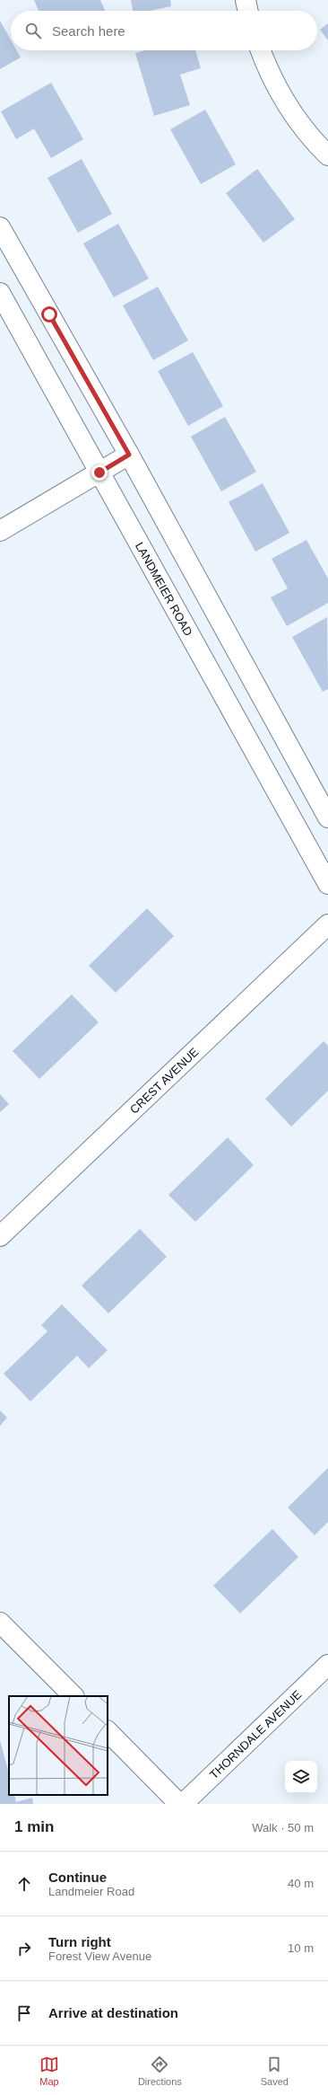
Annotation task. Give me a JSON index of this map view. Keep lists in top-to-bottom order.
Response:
{
  "streets": {
    "street": ["LANDMEIER ROAD", "CREST AVENUE", "THORNDALE AVENUE"]
  },
  "page": {
    "search": "Search here",
    "heading": ["1 min", "Walk · 50 m"],
    "list": [
      ["Continue", "Landmeier Road", "40 m"],
      ["Turn right", "Forest View Avenue", "10 m"],
      "Arrive at destination"
    ],
    "nav": ["Map", "Directions", "Saved"]
  }
}
